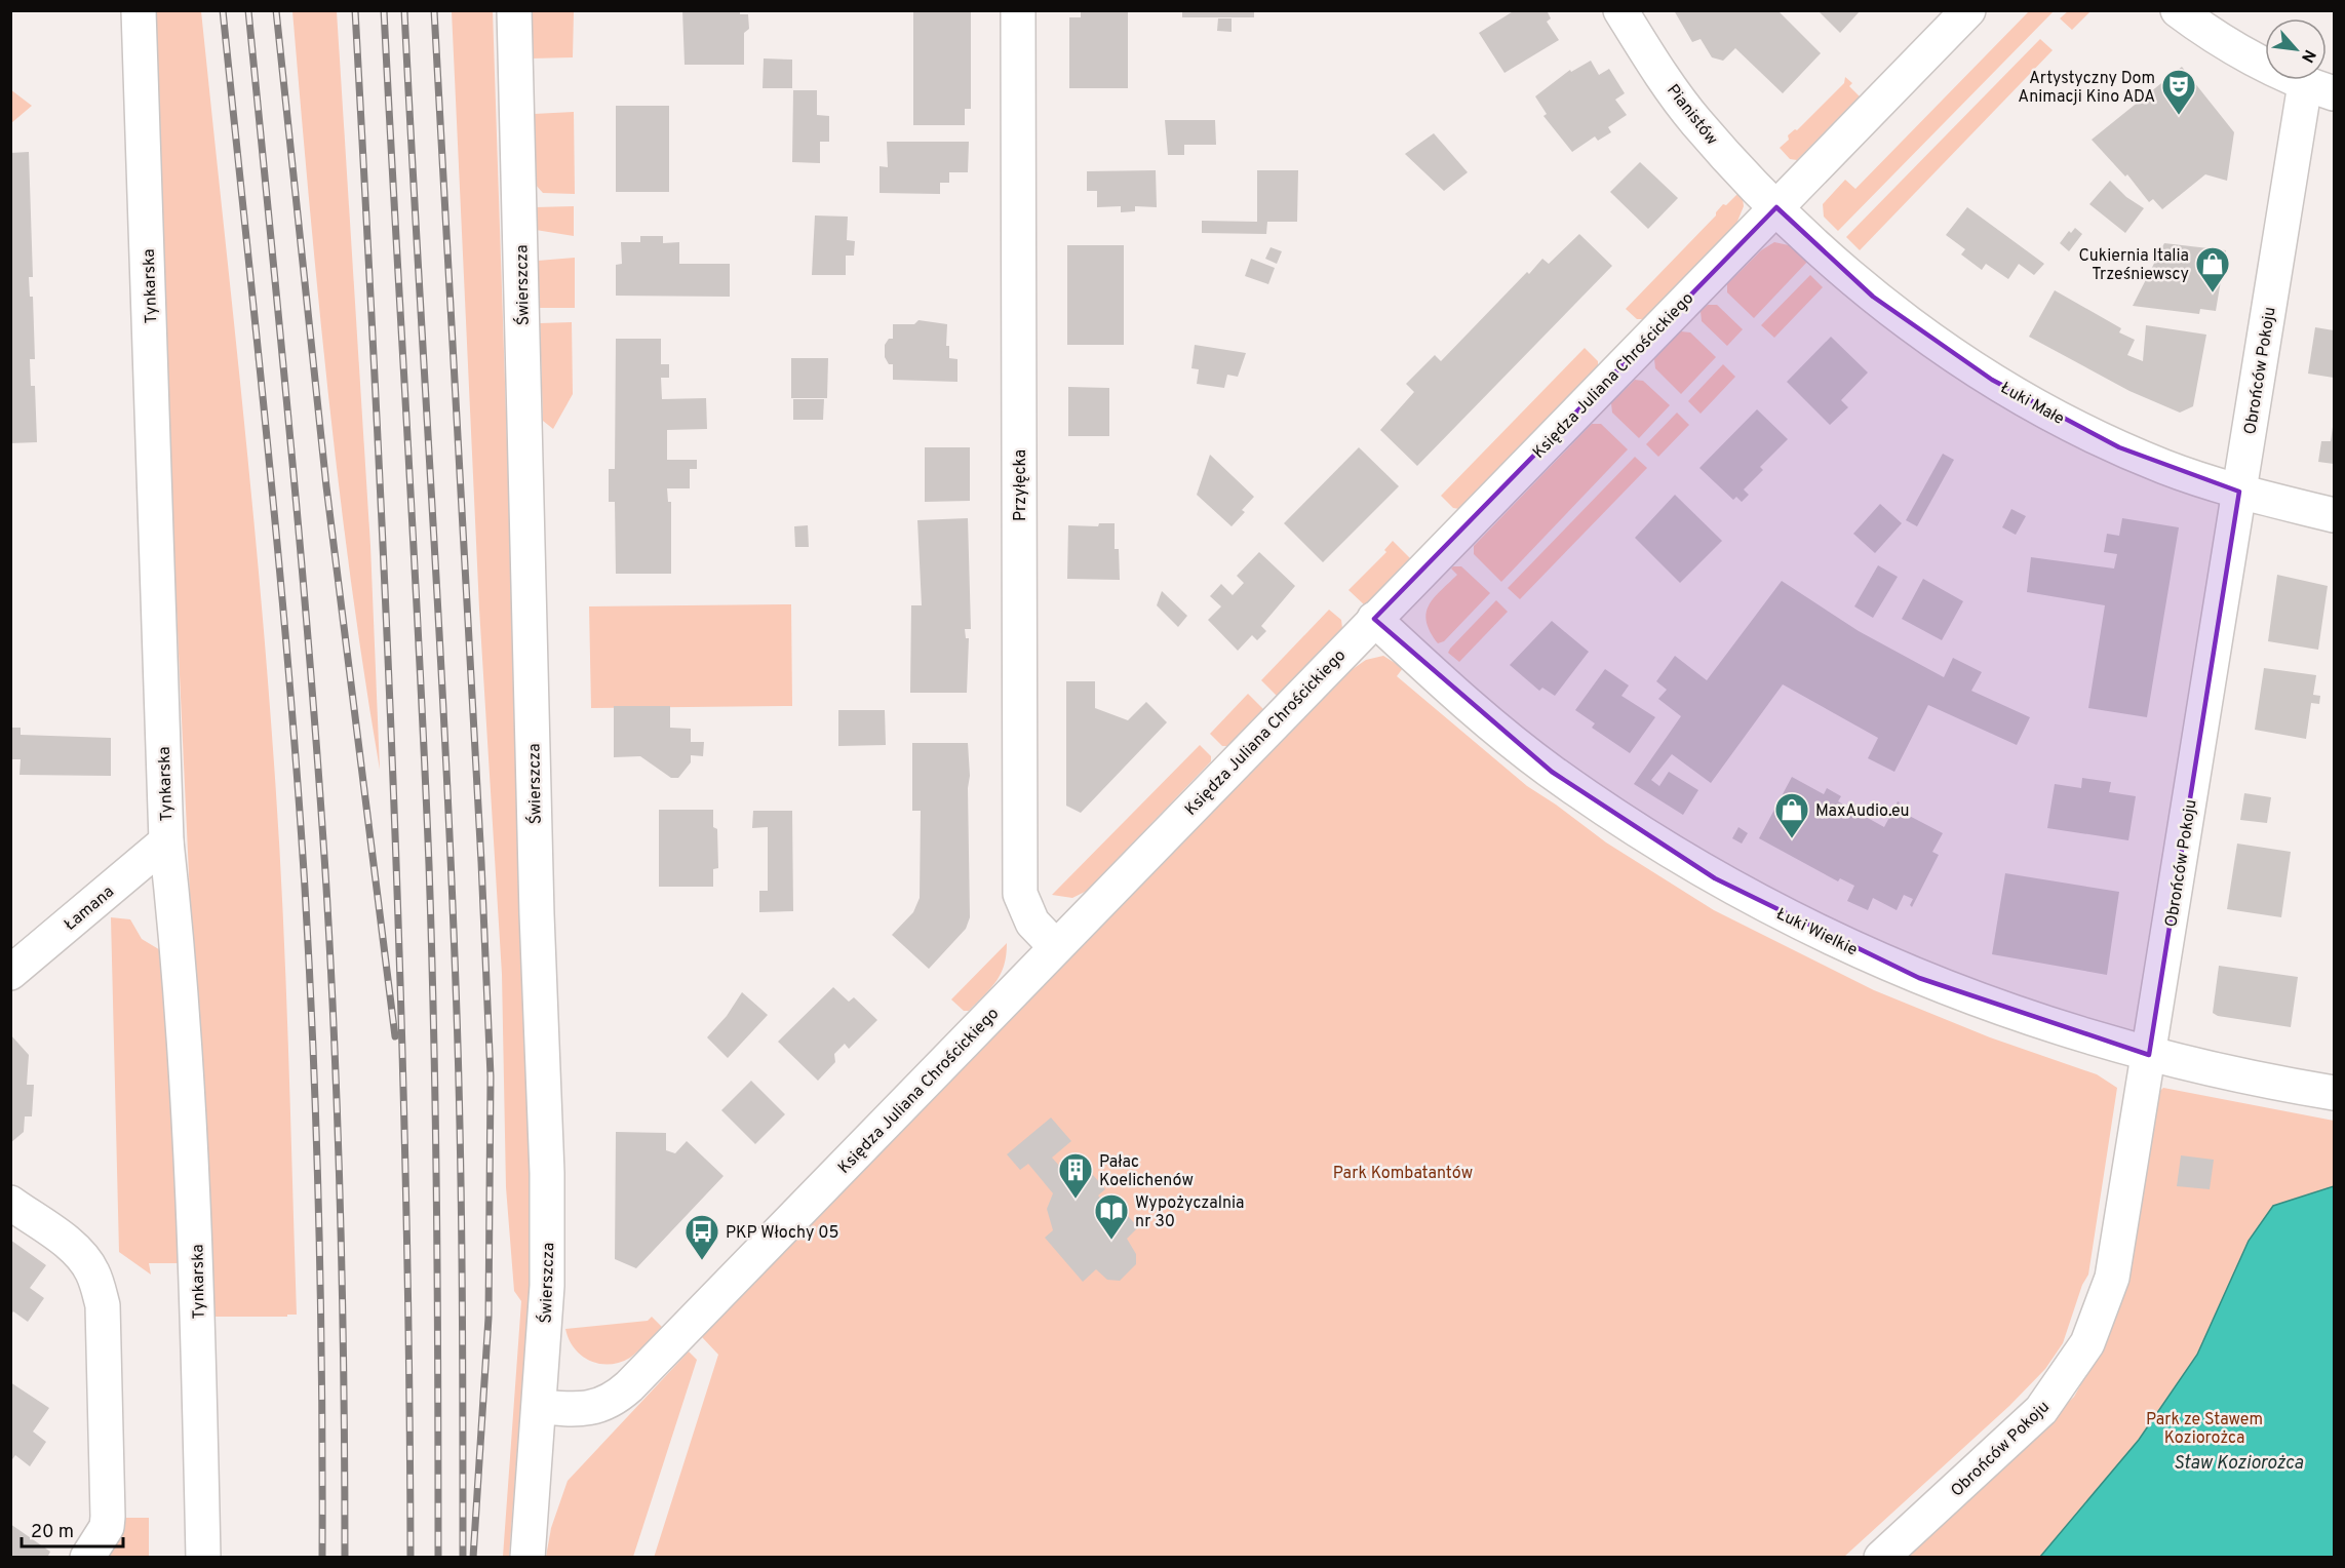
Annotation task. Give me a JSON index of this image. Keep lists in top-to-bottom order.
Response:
{
  "streets": {
    "street": [
      "Pianistów",
      "Świerszcza",
      "Tynkarska",
      "Obrońców Pokoju",
      "Księdza Juliana Chrościckiego",
      "Łuki Małe",
      "Przyłęcka",
      "Łamana",
      "Łuki Wielkie"
    ]
  },
  "crossings": [
    ["Pianistów", "Księdza Juliana Chrościckiego"],
    ["Pianistów", "Łuki Małe"],
    ["Świerszcza", "Księdza Juliana Chrościckiego"],
    ["Tynkarska", "Łamana"],
    ["Obrońców Pokoju", "Łuki Małe"],
    ["Obrońców Pokoju", "Łuki Wielkie"],
    ["Księdza Juliana Chrościckiego", "Łuki Małe"],
    ["Księdza Juliana Chrościckiego", "Przyłęcka"],
    ["Księdza Juliana Chrościckiego", "Łuki Wielkie"]
  ],
  "water": ["Staw Koziorożca"],
  "parks": ["Park Kombatantów", "Park ze Stawem Koziorożca"],
  "places": {
    "theatre": ["Artystyczny Dom Animacji Kino ADA"],
    "shop": ["Cukiernia Italia Trześniewscy", "MaxAudio.eu"],
    "building": ["Pałac Koelichenów"],
    "library": ["Wypożyczalnia nr 30"],
    "bus stop": ["PKP Włochy 05"]
  },
  "scale_bar": "20 m",
  "north": "bottom right"
}
